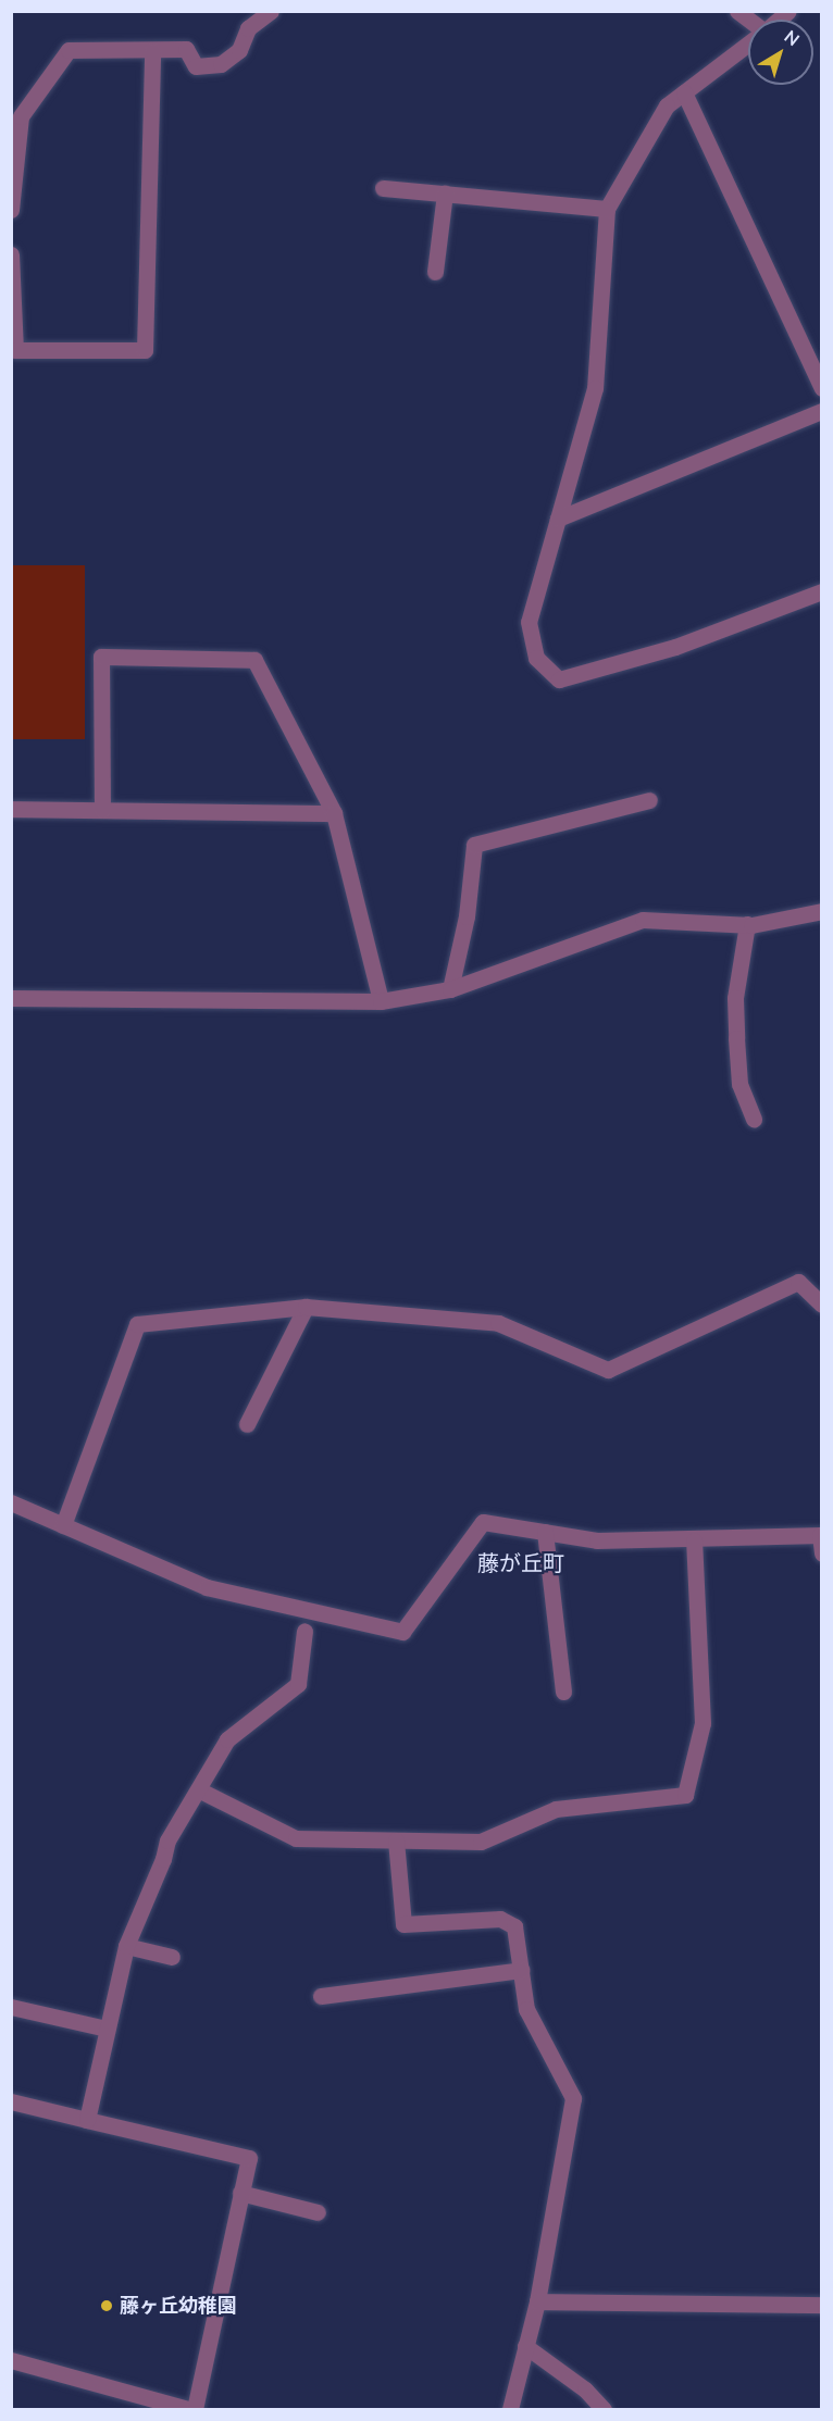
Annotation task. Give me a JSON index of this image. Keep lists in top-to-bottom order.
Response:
{
  "districts": ["藤が丘町"],
  "places": ["藤ヶ丘幼稚園"],
  "north": "top right"
}
